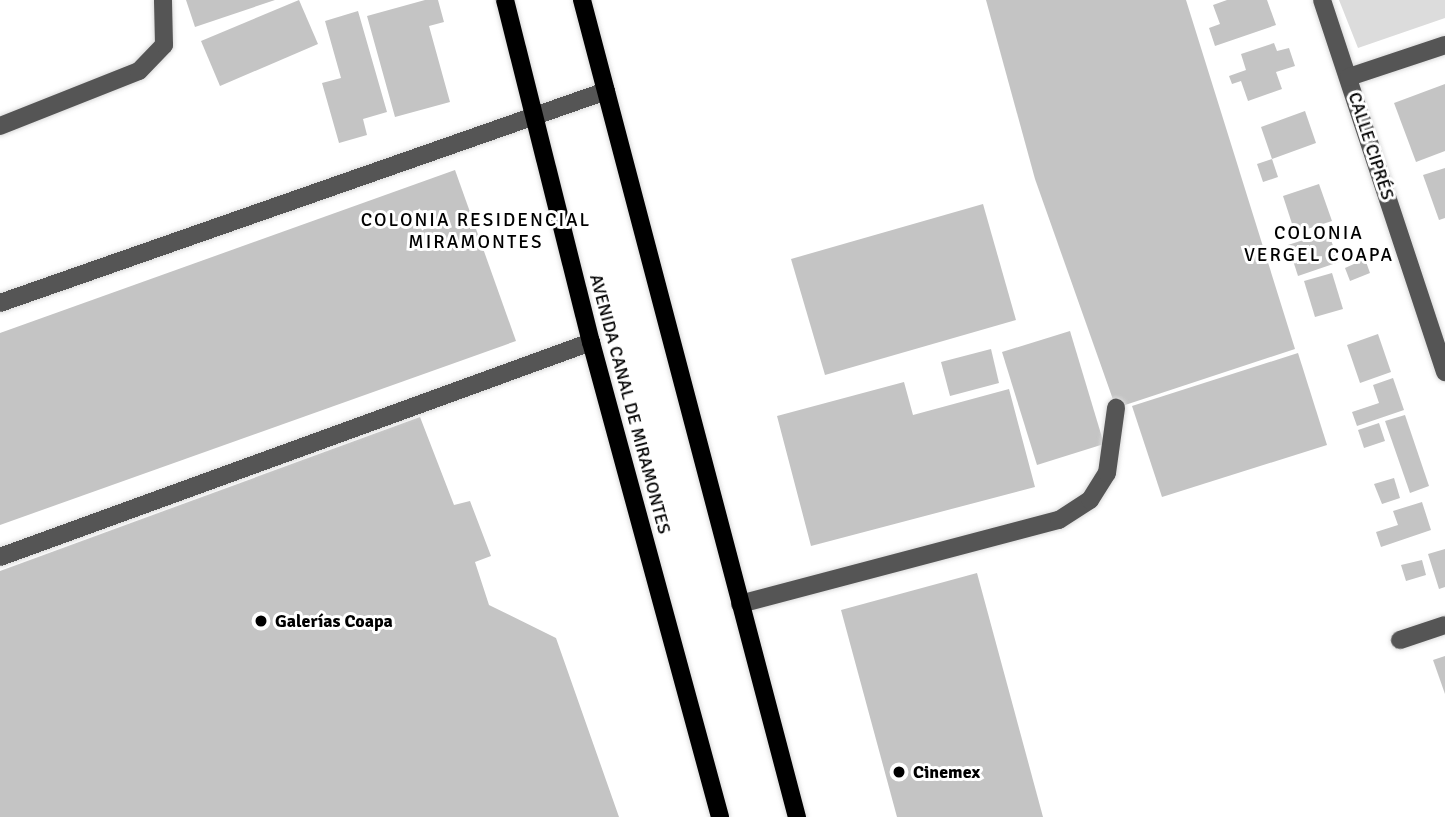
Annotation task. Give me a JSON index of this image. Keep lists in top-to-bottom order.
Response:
{
  "streets": {
    "main road": ["AVENIDA CANAL DE MIRAMONTES"],
    "street": ["CALLE CIPRÉS"]
  },
  "districts": ["COLONIA RESIDENCIAL MIRAMONTES", "COLONIA VERGEL COAPA"],
  "places": ["Galerías Coapa", "Cinemex"]
}
